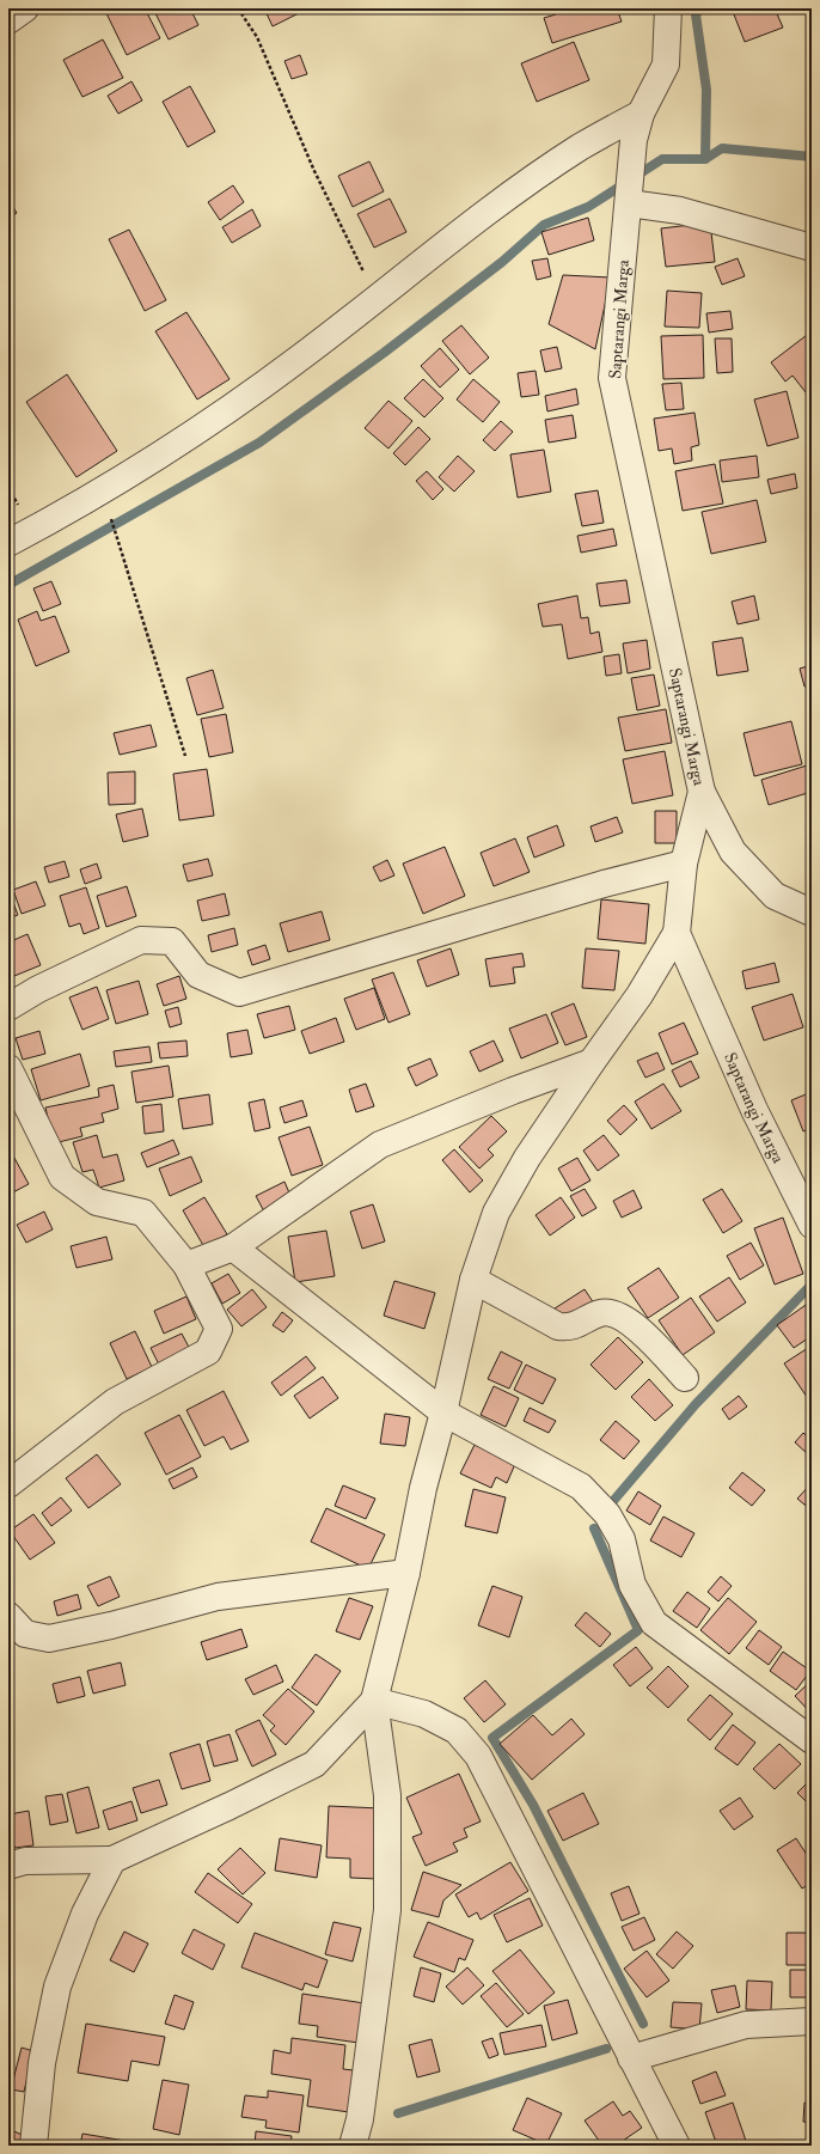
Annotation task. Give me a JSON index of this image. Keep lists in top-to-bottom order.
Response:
{
  "streets": {
    "street": ["Saptarangi Marga"]
  }
}
